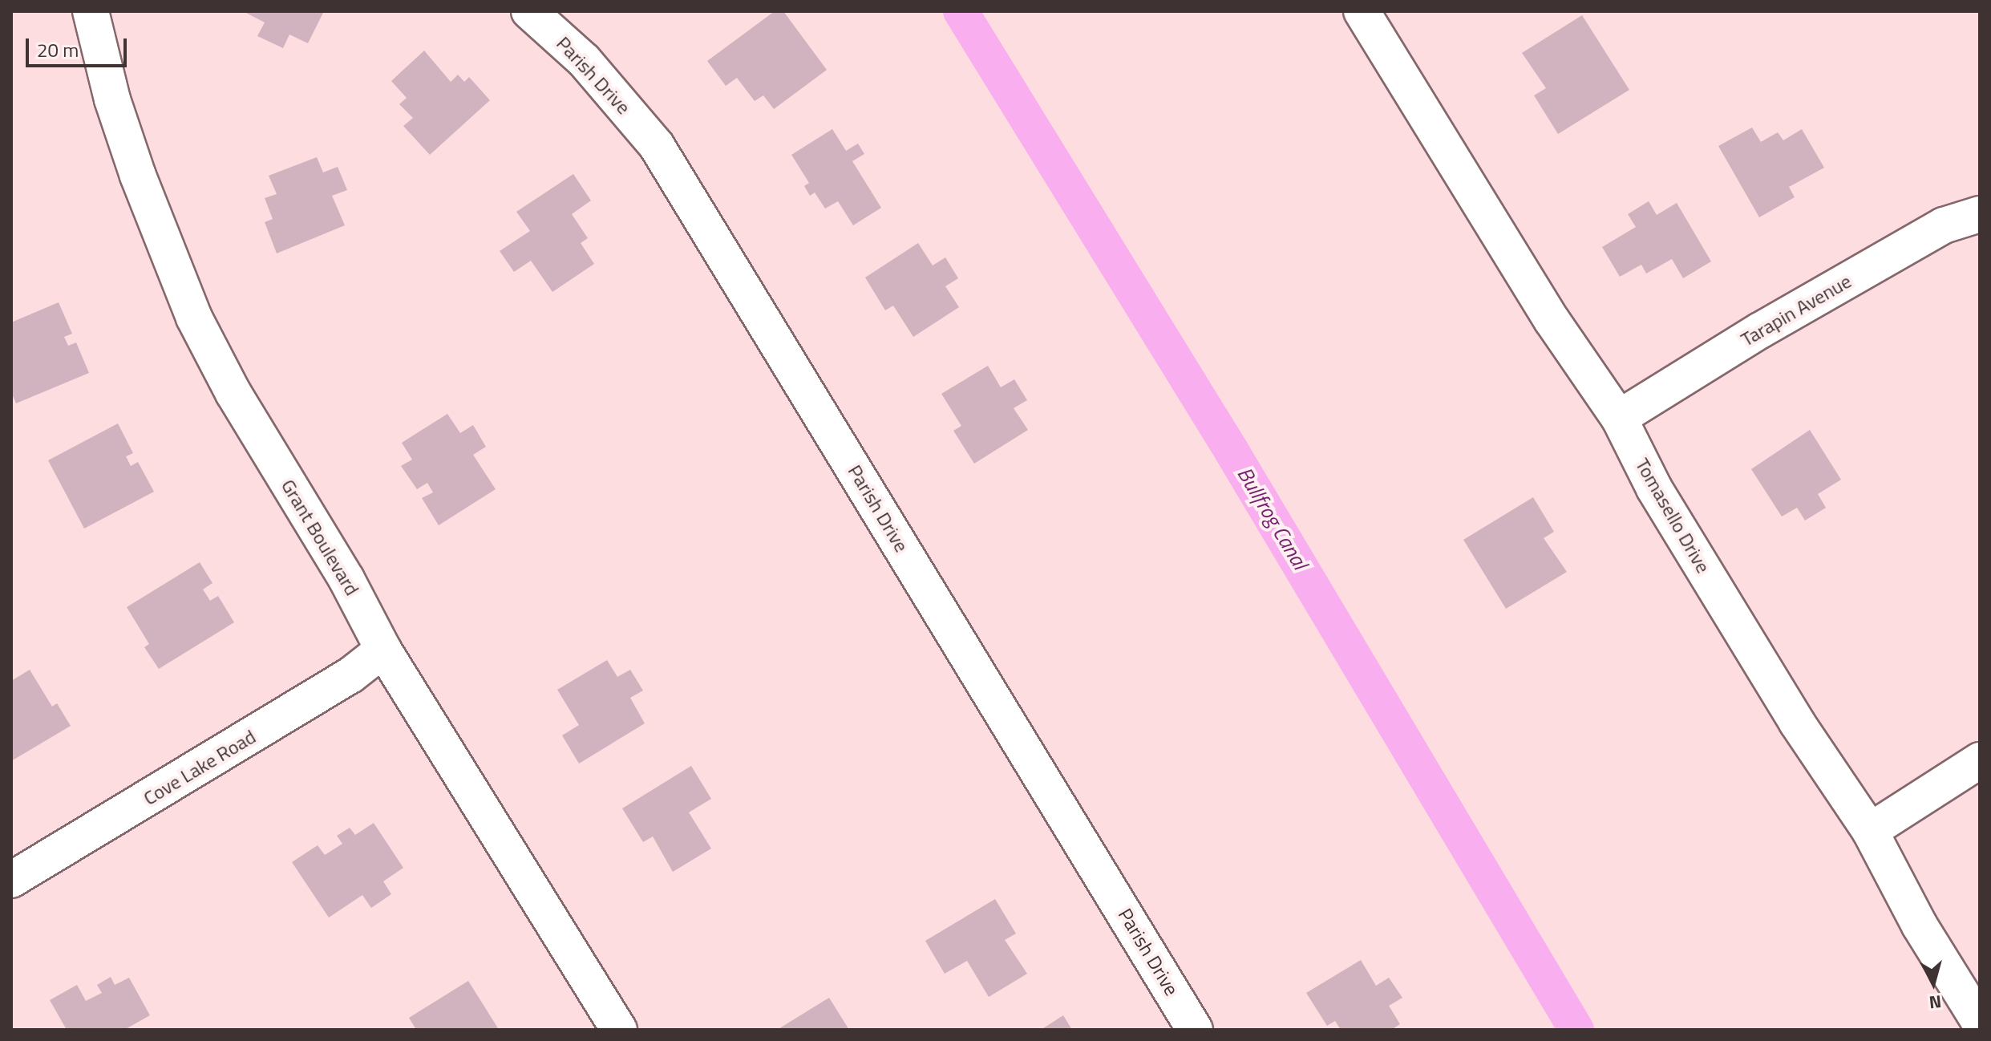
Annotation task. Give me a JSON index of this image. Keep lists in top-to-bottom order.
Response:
{
  "streets": {
    "street": [
      "Parish Drive",
      "Tarapin Avenue",
      "Tomasello Drive",
      "Grant Boulevard",
      "Cove Lake Road"
    ]
  },
  "crossings": [
    ["Tarapin Avenue", "Tomasello Drive"],
    ["Grant Boulevard", "Cove Lake Road"]
  ],
  "water": ["Bullfrog Canal"],
  "scale_bar": "20 m",
  "north": "bottom"
}
